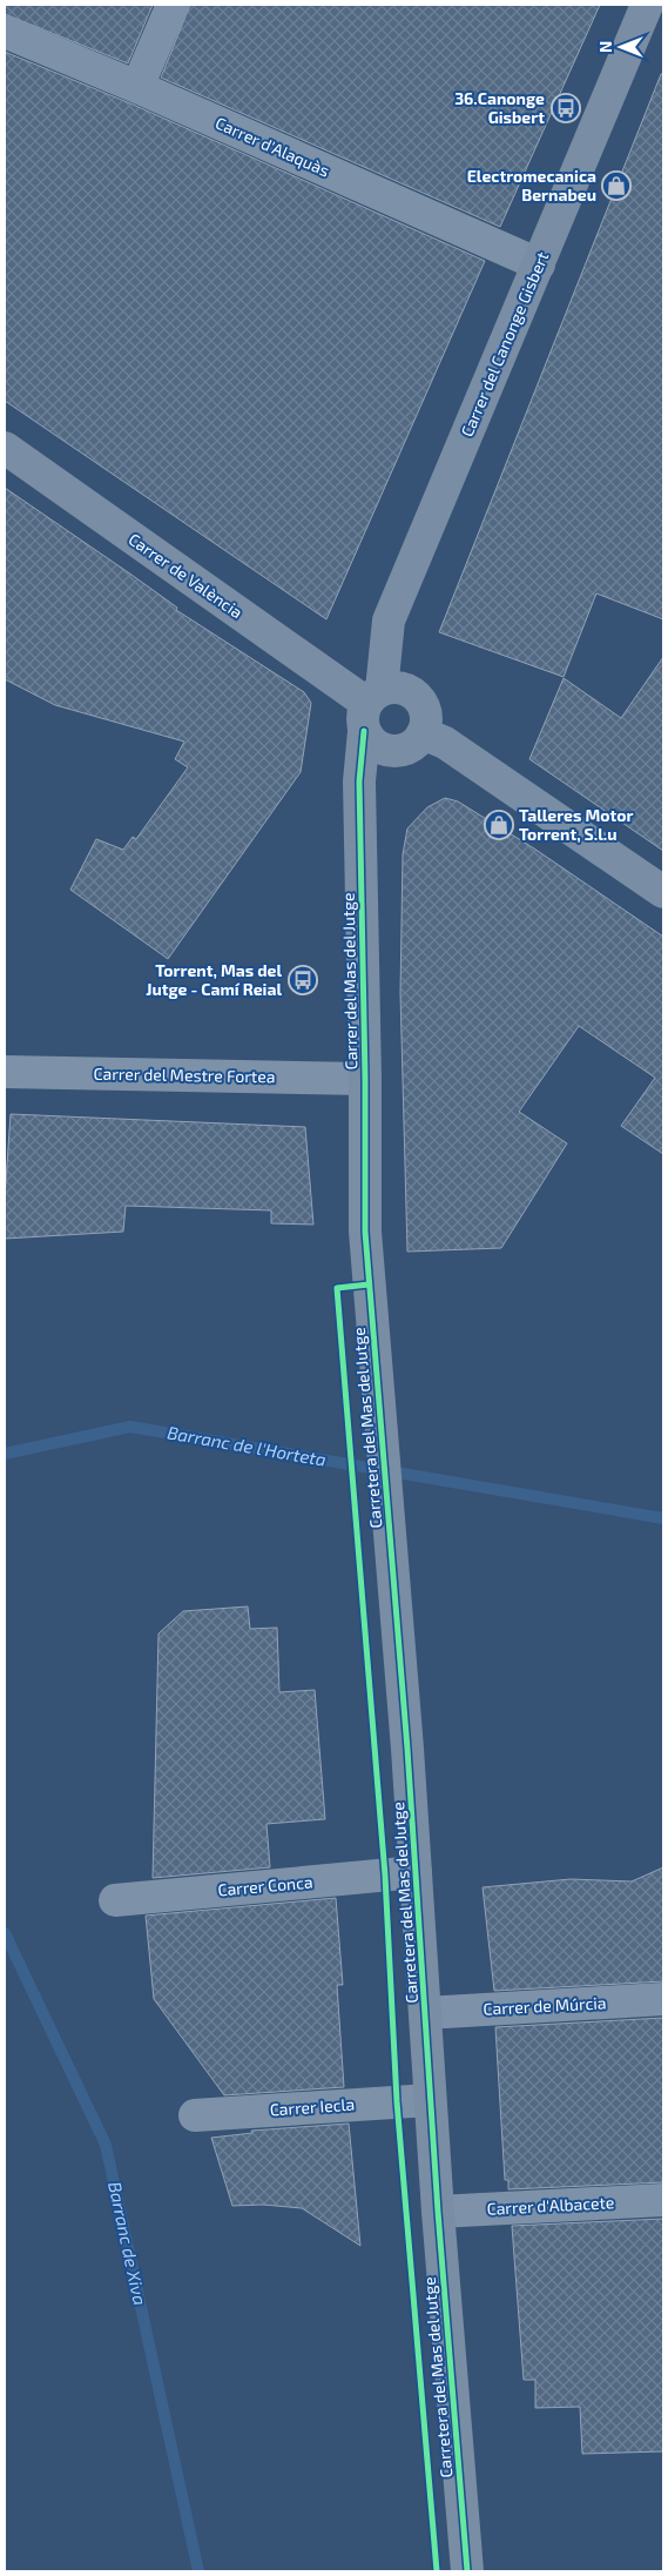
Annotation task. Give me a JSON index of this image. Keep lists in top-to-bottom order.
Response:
{
  "streets": {
    "street": [
      "Carrer d'Alaquàs",
      "Carrer del Canonge Gisbert",
      "Carrer de València",
      "Carrer del Mas del Jutge",
      "Carrer del Mestre Fortea",
      "Carretera del Mas del Jutge",
      "Carrer Conca",
      "Carrer de Múrcia",
      "Carrer Iecla",
      "Carrer d'Albacete"
    ]
  },
  "crossings": [
    ["Carrer d'Alaquàs", "Carrer del Canonge Gisbert"],
    ["Carrer del Canonge Gisbert", "Carrer de València"],
    ["Carrer del Canonge Gisbert", "Carrer del Mas del Jutge"],
    ["Carrer de València", "Carrer del Mas del Jutge"],
    ["Carrer del Mas del Jutge", "Carrer del Mestre Fortea"],
    ["Carrer del Mas del Jutge", "Carretera del Mas del Jutge"],
    ["Carretera del Mas del Jutge", "Carrer Conca"],
    ["Carretera del Mas del Jutge", "Carrer de Múrcia"],
    ["Carretera del Mas del Jutge", "Carrer Iecla"],
    ["Carretera del Mas del Jutge", "Carrer d'Albacete"]
  ],
  "water": ["Barranc de l'Horteta", "Barranc de Xiva"],
  "places": {
    "bus stop": ["36.Canonge Gisbert", "Torrent, Mas del Jutge - Camí Reial"],
    "shop": ["Electromecanica Bernabeu", "Talleres Motor Torrent, S.l.u"]
  },
  "north": "left"
}
